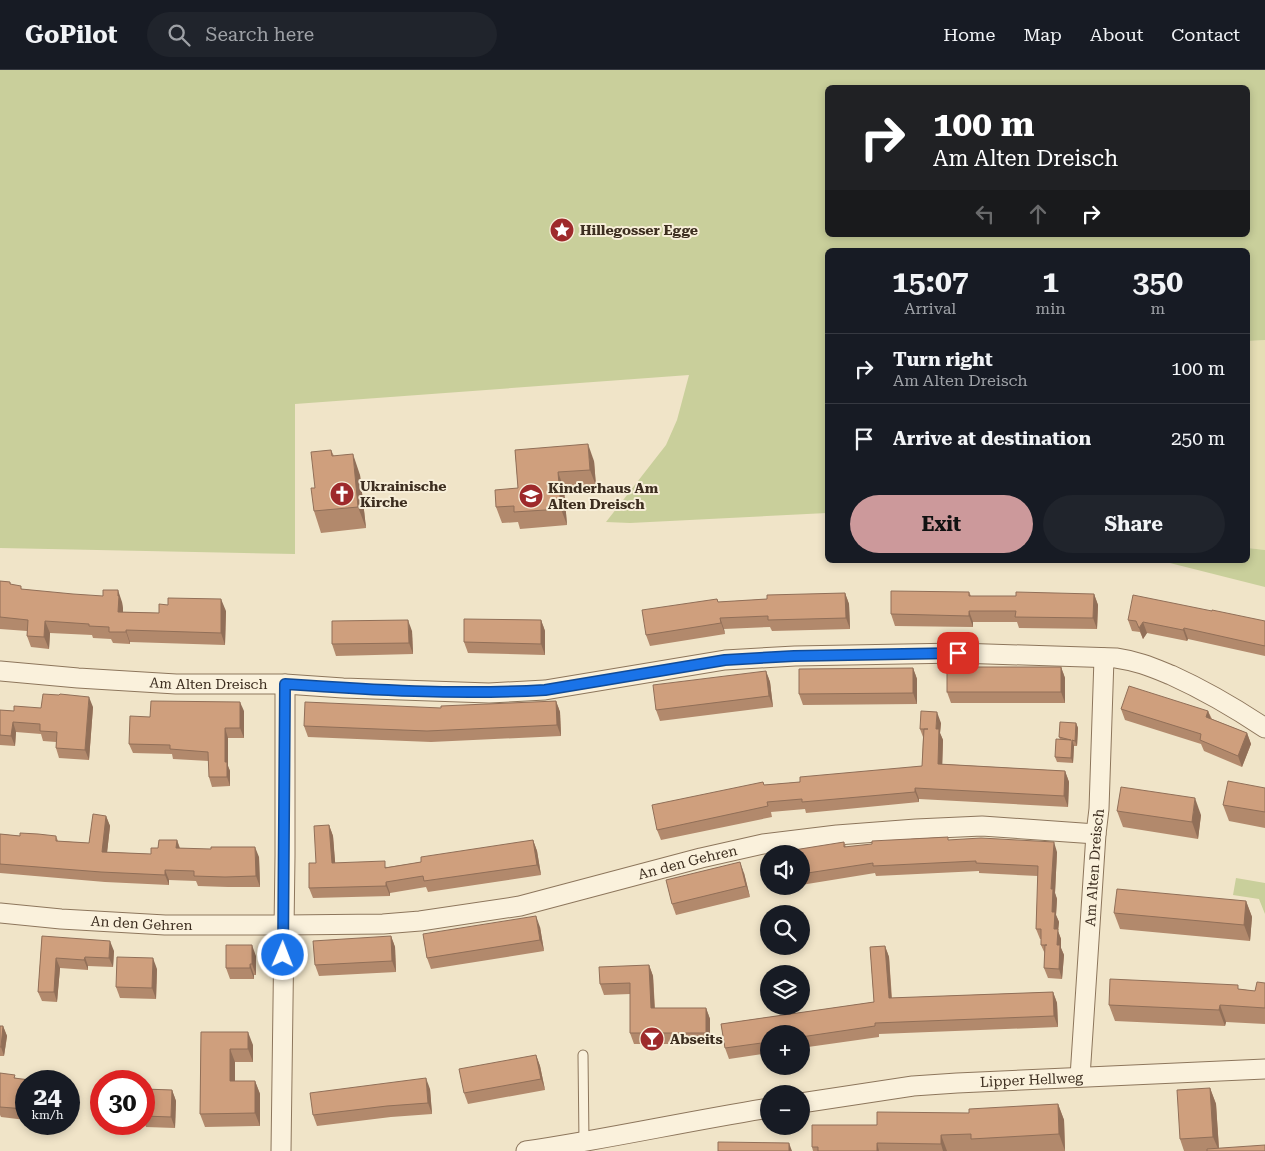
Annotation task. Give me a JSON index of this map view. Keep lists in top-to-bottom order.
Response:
{
  "streets": {
    "street": ["Am Alten Dreisch", "An den Gehren", "Lipper Hellweg"]
  },
  "crossings": [
    ["Am Alten Dreisch", "An den Gehren"],
    ["Am Alten Dreisch", "Lipper Hellweg"]
  ],
  "places": {
    "place": ["Hillegosser Egge"],
    "church": ["Ukrainische Kirche"],
    "school or university": ["Kinderhaus Am Alten Dreisch"],
    "bar": ["Abseits"]
  },
  "page": {
    "header": "GoPilot",
    "search": "Search here",
    "nav": [
      "Home",
      "Map",
      "About",
      "Contact"
    ],
    "turn": ["100 m", "Am Alten Dreisch"],
    "eta": [
      "15:07",
      "Arrival",
      "1",
      "min",
      "350",
      "m"
    ],
    "list": [
      {
        "name": "Turn right",
        "note": "Am Alten Dreisch",
        "value": "100 m"
      },
      {
        "name": "Arrive at destination",
        "value": "250 m"
      }
    ],
    "buttons": ["Exit", "Share"],
    "map_buttons": ["+", "−"],
    "speed": "24 km/h",
    "limit": "30"
  }
}
